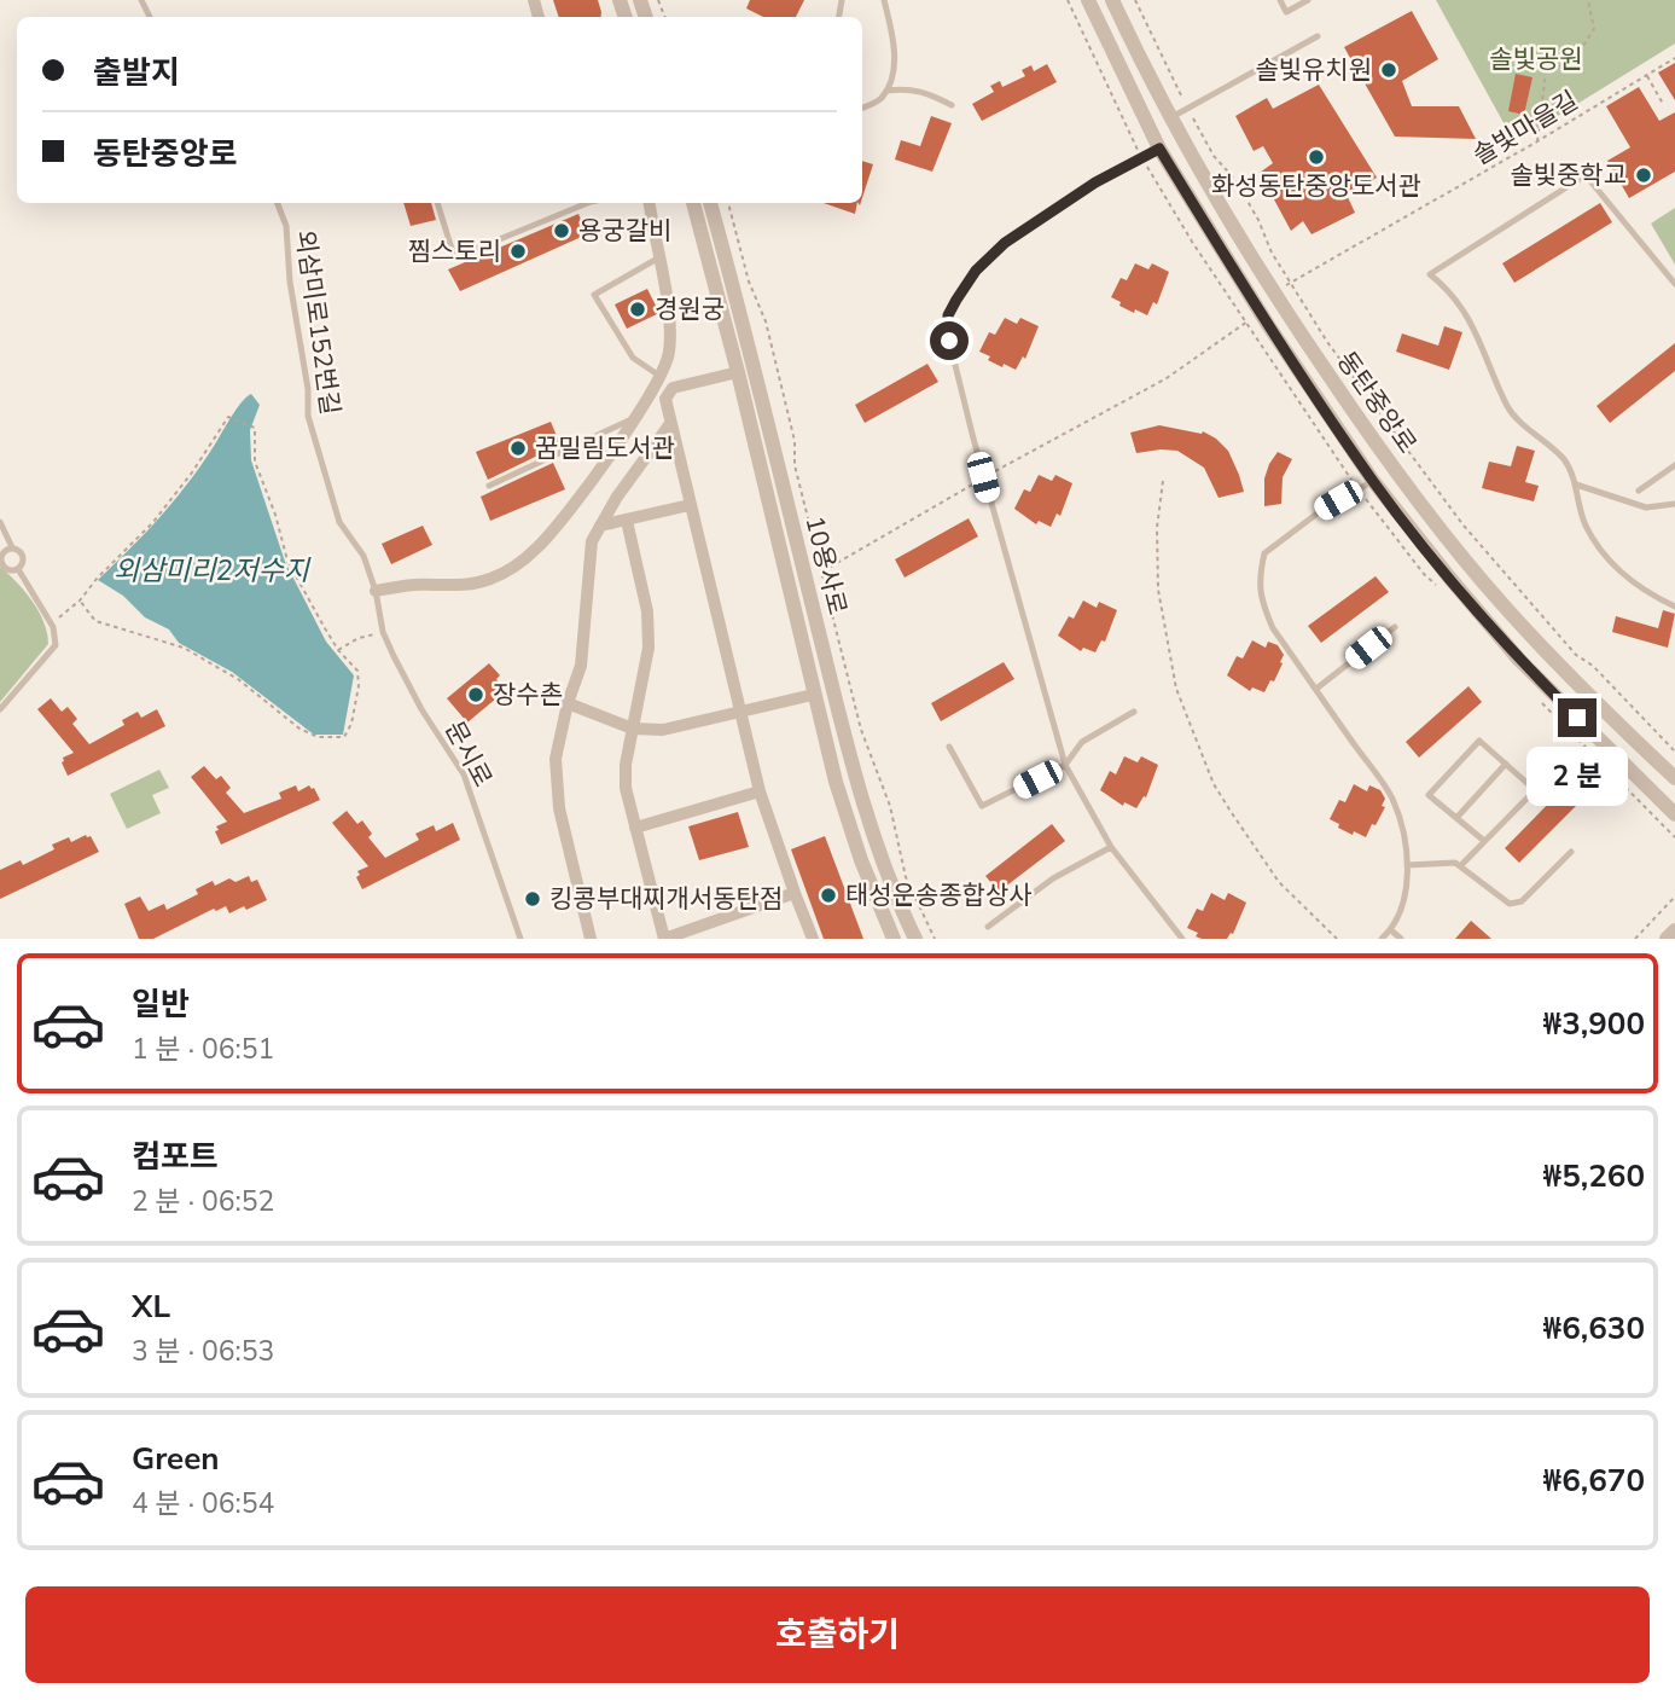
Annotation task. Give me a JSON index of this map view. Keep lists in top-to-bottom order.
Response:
{
  "streets": {
    "street": ["동탄중앙로", "10용사로"],
    "lane": ["외삼미로152번길", "문시로"],
    "path": ["솔빛마을길"]
  },
  "crossings": [
    ["외삼미로152번길", "문시로"]
  ],
  "water": ["외삼미리2저수지"],
  "parks": ["솔빛공원"],
  "places": [
    "솔빛유치원",
    "화성동탄중앙도서관",
    "솔빛중학교",
    "용궁갈비",
    "찜스토리",
    "경원궁",
    "꿈밀림도서관",
    "장수촌",
    "태성운송종합상사",
    "킹콩부대찌개서동탄점"
  ],
  "page": {
    "banner": ["출발지", "동탄중앙로"],
    "bubble": "2 분",
    "list": [
      {
        "name": "일반",
        "note": "1 분 · 06:51",
        "value": "₩3,900"
      },
      {
        "name": "컴포트",
        "note": "2 분 · 06:52",
        "value": "₩5,260"
      },
      {
        "name": "XL",
        "note": "3 분 · 06:53",
        "value": "₩6,630"
      },
      {
        "name": "Green",
        "note": "4 분 · 06:54",
        "value": "₩6,670"
      }
    ],
    "buttons": "호출하기"
  }
}
